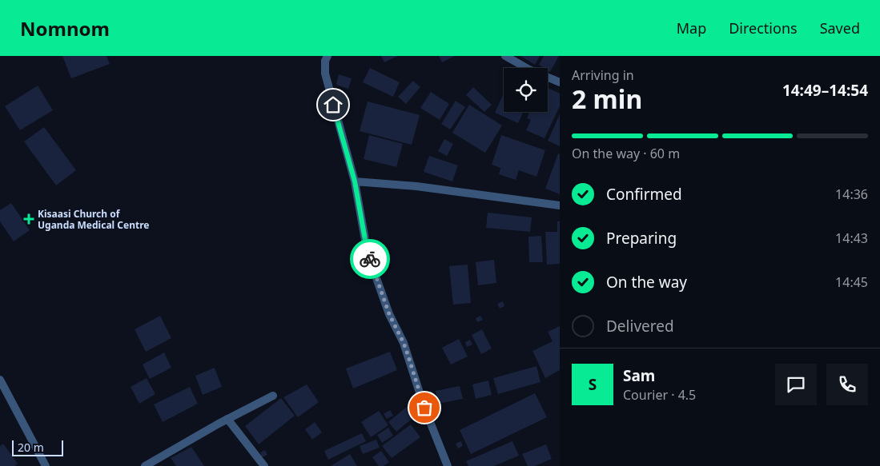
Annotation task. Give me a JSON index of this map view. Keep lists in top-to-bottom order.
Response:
{
  "places": {
    "health": ["Kisaasi Church of Uganda Medical Centre"]
  },
  "scale_bar": "20 m",
  "page": {
    "header": "Nomnom",
    "nav": ["Map", "Directions", "Saved"],
    "heading": ["2 min", "Arriving in", "14:49–14:54"],
    "panel": ["Sam", "Courier · 4.5"],
    "bar": "On the way · 60 m",
    "list": [
      ["Confirmed", "14:36"],
      ["Preparing", "14:43"],
      ["On the way", "14:45"],
      "Delivered"
    ],
    "round": "S",
    "scale": "20 m"
  }
}
